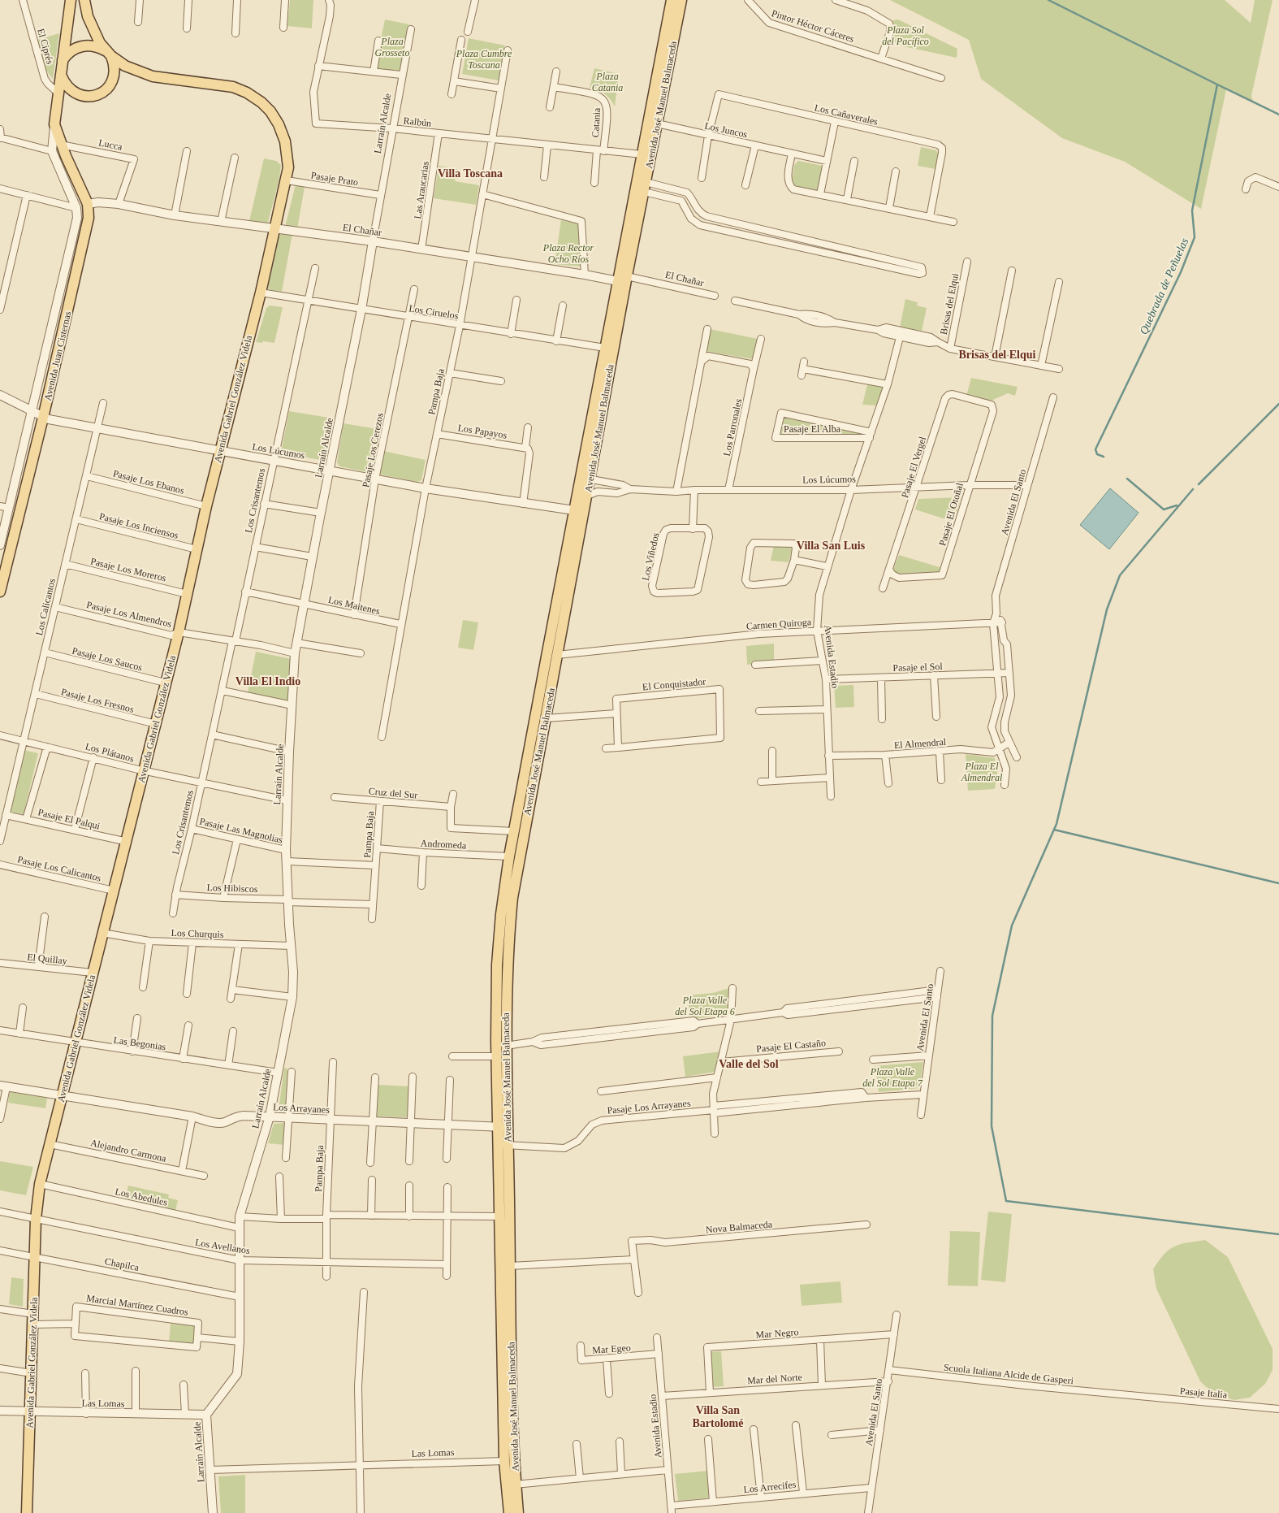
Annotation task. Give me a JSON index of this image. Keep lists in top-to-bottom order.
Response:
{
  "streets": {
    "main road": ["Avenida José Manuel Balmaceda", "Avenida Juan Cisternas", "Avenida Gabriel González Videla"],
    "street": [
      "Pintor Héctor Cáceres",
      "El Ciprés",
      "Los Cañaverales",
      "Ralbún",
      "Catania",
      "Larraín Alcalde",
      "Los Juncos",
      "Lucca",
      "Pasaje Prato",
      "Las Araucarias",
      "El Chañar",
      "Brisas del Elqui",
      "Los Ciruelos",
      "Pampa Baja",
      "Los Parronales",
      "Pasaje El Alba",
      "Los Papayos",
      "Pasaje Los Cerezos",
      "Los Lúcumos",
      "Pasaje El Vergel",
      "Pasaje Los Ebanos",
      "Los Crisantemos",
      "Avenida El Santo",
      "Pasaje El Otoñal",
      "Pasaje Los Inciensos",
      "Los Viñedos",
      "Pasaje Los Moreros",
      "Los Maitenes",
      "Los Calicantos",
      "Pasaje Los Almendros",
      "Carmen Quiroga",
      "Avenida Estadio",
      "Pasaje Los Saucos",
      "Pasaje el Sol",
      "El Conquistador",
      "Pasaje Los Fresnos",
      "El Almendral",
      "Los Plátanos",
      "Cruz del Sur",
      "Pasaje El Palqui",
      "Pasaje Las Magnolias",
      "Andromeda",
      "Pasaje Los Calicantos",
      "Los Hibiscos",
      "Los Churquis",
      "El Quillay",
      "Las Begonias",
      "Pasaje El Castaño",
      "Pasaje Los Arrayanes",
      "Los Arrayanes",
      "Alejandro Carmona",
      "Los Abedules",
      "Nova Balmaceda",
      "Los Avellanos",
      "Chapilca",
      "Marcial Martínez Cuadros",
      "Mar Negro",
      "Mar Egeo",
      "Scuola Italiana Alcide de Gasperi",
      "Mar del Norte",
      "Pasaje Italia",
      "Las Lomas",
      "Los Arrecifes"
    ]
  },
  "crossings": [
    ["El Ciprés", "Avenida Juan Cisternas"],
    ["Avenida José Manuel Balmaceda", "Ralbún"],
    ["Avenida José Manuel Balmaceda", "Los Juncos"],
    ["Avenida José Manuel Balmaceda", "El Chañar"],
    ["Avenida José Manuel Balmaceda", "Los Ciruelos"],
    ["Avenida José Manuel Balmaceda", "Los Lúcumos"],
    ["Avenida José Manuel Balmaceda", "Carmen Quiroga"],
    ["Avenida José Manuel Balmaceda", "Andromeda"],
    ["Avenida José Manuel Balmaceda", "Pasaje Los Arrayanes"],
    ["Avenida José Manuel Balmaceda", "Los Arrayanes"],
    ["Avenida José Manuel Balmaceda", "Las Lomas"],
    ["Los Cañaverales", "Los Juncos"],
    ["Ralbún", "Catania"],
    ["Ralbún", "Larraín Alcalde"],
    ["Ralbún", "Las Araucarias"],
    ["Ralbún", "Pampa Baja"],
    ["Larraín Alcalde", "Pasaje Prato"],
    ["Larraín Alcalde", "El Chañar"],
    ["Larraín Alcalde", "Los Ciruelos"],
    ["Larraín Alcalde", "Los Lúcumos"],
    ["Larraín Alcalde", "Los Maitenes"],
    ["Larraín Alcalde", "Pasaje Los Almendros"],
    ["Larraín Alcalde", "Los Plátanos"],
    ["Larraín Alcalde", "Pasaje Las Magnolias"],
    ["Larraín Alcalde", "Los Hibiscos"],
    ["Larraín Alcalde", "Los Churquis"],
    ["Larraín Alcalde", "Las Begonias"],
    ["Larraín Alcalde", "Los Arrayanes"],
    ["Larraín Alcalde", "Los Abedules"],
    ["Larraín Alcalde", "Los Avellanos"],
    ["Larraín Alcalde", "Chapilca"],
    ["Larraín Alcalde", "Las Lomas"],
    ["Lucca", "El Chañar"],
    ["Lucca", "Avenida Juan Cisternas"],
    ["Pasaje Prato", "Avenida Gabriel González Videla"],
    ["Las Araucarias", "El Chañar"],
    ["El Chañar", "Avenida Juan Cisternas"],
    ["El Chañar", "Pampa Baja"],
    ["El Chañar", "Avenida Gabriel González Videla"],
    ["Brisas del Elqui", "Avenida Estadio"],
    ["Los Ciruelos", "Pampa Baja"],
    ["Los Ciruelos", "Avenida Gabriel González Videla"],
    ["Los Ciruelos", "Pasaje Los Cerezos"],
    ["Los Ciruelos", "Los Crisantemos"],
    ["Avenida Juan Cisternas", "Avenida Gabriel González Videla"],
    ["Avenida Juan Cisternas", "Los Lúcumos"],
    ["Pampa Baja", "Los Papayos"],
    ["Pampa Baja", "Los Lúcumos"],
    ["Pampa Baja", "Los Maitenes"],
    ["Pampa Baja", "Cruz del Sur"],
    ["Pampa Baja", "Andromeda"],
    ["Pampa Baja", "Los Hibiscos"],
    ["Pampa Baja", "Los Arrayanes"],
    ["Pampa Baja", "Los Avellanos"],
    ["Avenida Gabriel González Videla", "Los Lúcumos"],
    ["Avenida Gabriel González Videla", "Pasaje Los Ebanos"],
    ["Avenida Gabriel González Videla", "Pasaje Los Inciensos"],
    ["Avenida Gabriel González Videla", "Pasaje Los Moreros"],
    ["Avenida Gabriel González Videla", "Pasaje Los Almendros"],
    ["Avenida Gabriel González Videla", "Pasaje Los Saucos"],
    ["Avenida Gabriel González Videla", "Pasaje Los Fresnos"],
    ["Avenida Gabriel González Videla", "Los Plátanos"],
    ["Avenida Gabriel González Videla", "Pasaje El Palqui"],
    ["Avenida Gabriel González Videla", "Pasaje Los Calicantos"],
    ["Avenida Gabriel González Videla", "Los Churquis"],
    ["Avenida Gabriel González Videla", "El Quillay"],
    ["Avenida Gabriel González Videla", "Las Begonias"],
    ["Avenida Gabriel González Videla", "Los Arrayanes"],
    ["Avenida Gabriel González Videla", "Alejandro Carmona"],
    ["Avenida Gabriel González Videla", "Los Abedules"],
    ["Avenida Gabriel González Videla", "Los Avellanos"],
    ["Avenida Gabriel González Videla", "Chapilca"],
    ["Avenida Gabriel González Videla", "Las Lomas"],
    ["Los Parronales", "Los Lúcumos"],
    ["Pasaje El Alba", "Avenida Estadio"],
    ["Pasaje Los Cerezos", "Los Lúcumos"],
    ["Pasaje Los Cerezos", "Los Maitenes"],
    ["Los Lúcumos", "Pasaje El Vergel"],
    ["Los Lúcumos", "Los Crisantemos"],
    ["Los Lúcumos", "Avenida El Santo"],
    ["Los Lúcumos", "Pasaje El Otoñal"],
    ["Los Lúcumos", "Los Calicantos"],
    ["Los Lúcumos", "Avenida Estadio"],
    ["Pasaje El Vergel", "Pasaje El Otoñal"],
    ["Pasaje Los Ebanos", "Los Calicantos"],
    ["Los Crisantemos", "Los Maitenes"],
    ["Los Crisantemos", "Pasaje Los Almendros"],
    ["Los Crisantemos", "Los Plátanos"],
    ["Los Crisantemos", "Pasaje Las Magnolias"],
    ["Los Crisantemos", "Los Hibiscos"],
    ["Avenida El Santo", "Carmen Quiroga"],
    ["Avenida El Santo", "Pasaje el Sol"],
    ["Avenida El Santo", "El Almendral"],
    ["Avenida El Santo", "Pasaje Los Arrayanes"],
    ["Avenida El Santo", "Mar Negro"],
    ["Avenida El Santo", "Scuola Italiana Alcide de Gasperi"],
    ["Avenida El Santo", "Mar del Norte"],
    ["Avenida El Santo", "Los Arrecifes"],
    ["Pasaje Los Inciensos", "Los Calicantos"],
    ["Pasaje Los Moreros", "Los Calicantos"],
    ["Los Calicantos", "Pasaje Los Almendros"],
    ["Los Calicantos", "Pasaje Los Saucos"],
    ["Los Calicantos", "Pasaje Los Fresnos"],
    ["Los Calicantos", "Los Plátanos"],
    ["Los Calicantos", "Pasaje El Palqui"],
    ["Carmen Quiroga", "Avenida Estadio"],
    ["Avenida Estadio", "Pasaje el Sol"],
    ["Avenida Estadio", "El Almendral"],
    ["Avenida Estadio", "Mar Egeo"],
    ["Avenida Estadio", "Mar del Norte"],
    ["Avenida Estadio", "Los Arrecifes"],
    ["Mar Negro", "Mar del Norte"],
    ["Scuola Italiana Alcide de Gasperi", "Pasaje Italia"]
  ],
  "districts": [
    "Villa Toscana",
    "Brisas del Elqui",
    "Villa San Luis",
    "Villa El Indio",
    "Valle del Sol",
    "Villa San Bartolomé"
  ],
  "water": ["Quebrada de Peñuelas"],
  "parks": [
    "Plaza Sol del Pacífico",
    "Plaza Grosseto",
    "Plaza Cumbre Toscana",
    "Plaza Catania",
    "Plaza Rector Ocho Ríos",
    "Plaza El Almendral",
    "Plaza Valle del Sol Etapa 6",
    "Plaza Valle del Sol Etapa 7"
  ]
}
